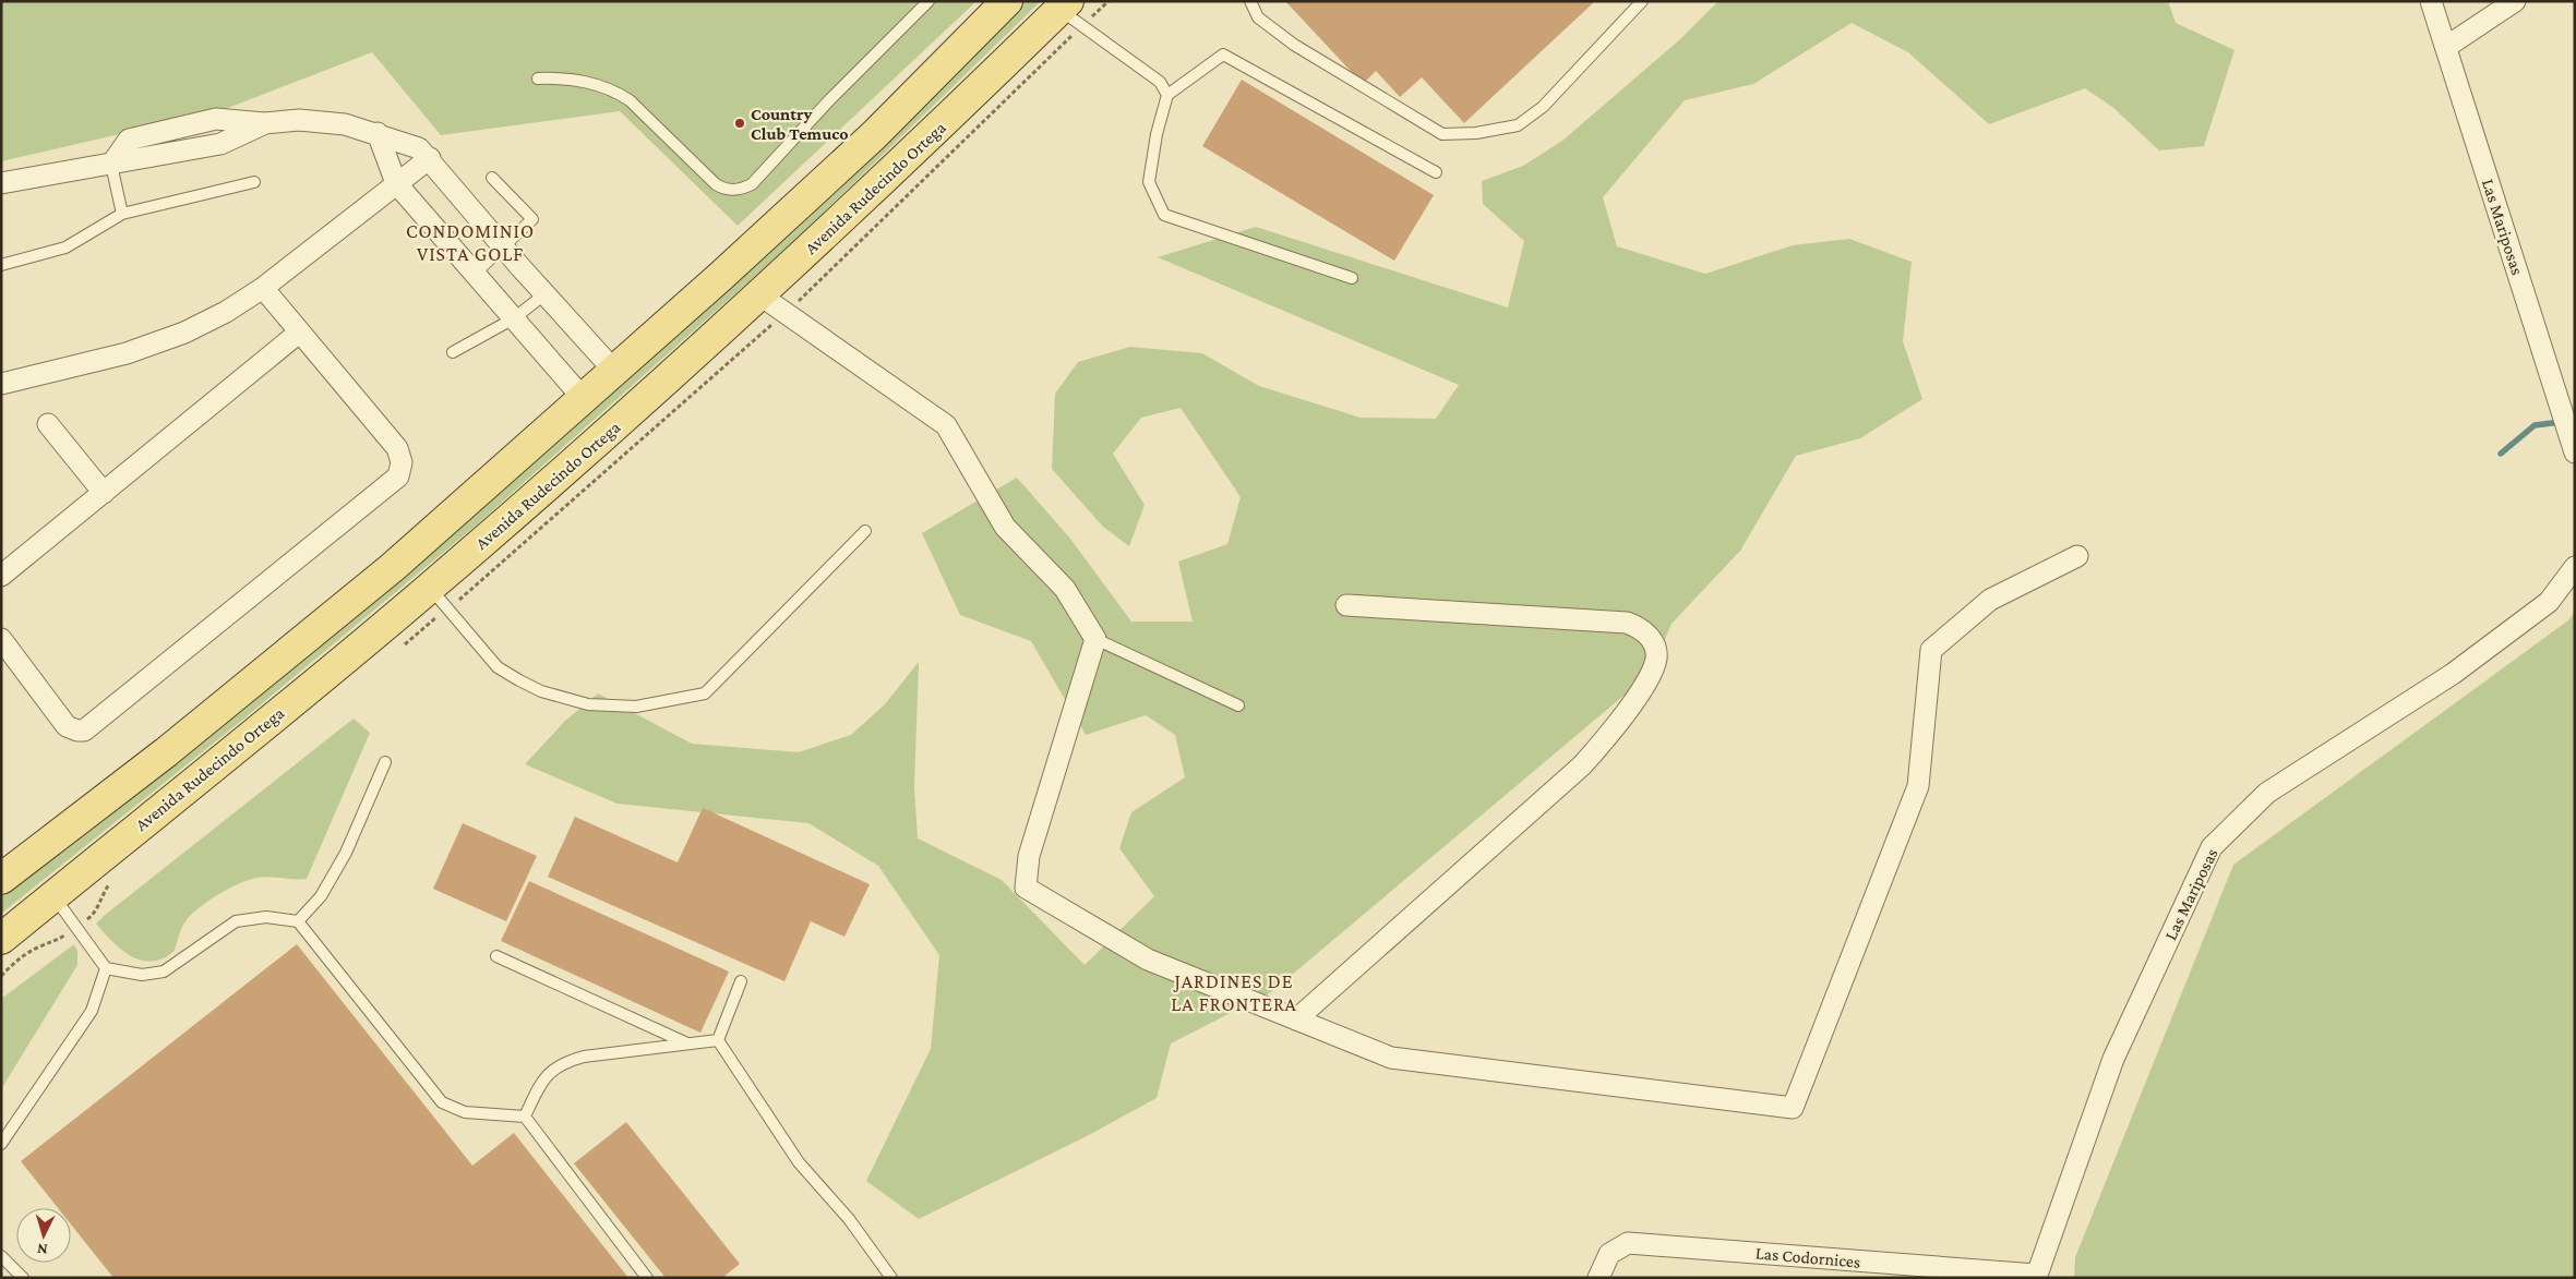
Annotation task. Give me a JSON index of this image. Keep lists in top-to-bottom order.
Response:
{
  "streets": {
    "main road": ["Avenida Rudecindo Ortega"],
    "street": ["Las Mariposas", "Las Codornices"]
  },
  "crossings": [
    ["Las Mariposas", "Las Codornices"]
  ],
  "districts": ["CONDOMINIO VISTA GOLF", "JARDINES DE LA FRONTERA"],
  "places": ["Country Club Temuco"],
  "north": "bottom"
}
